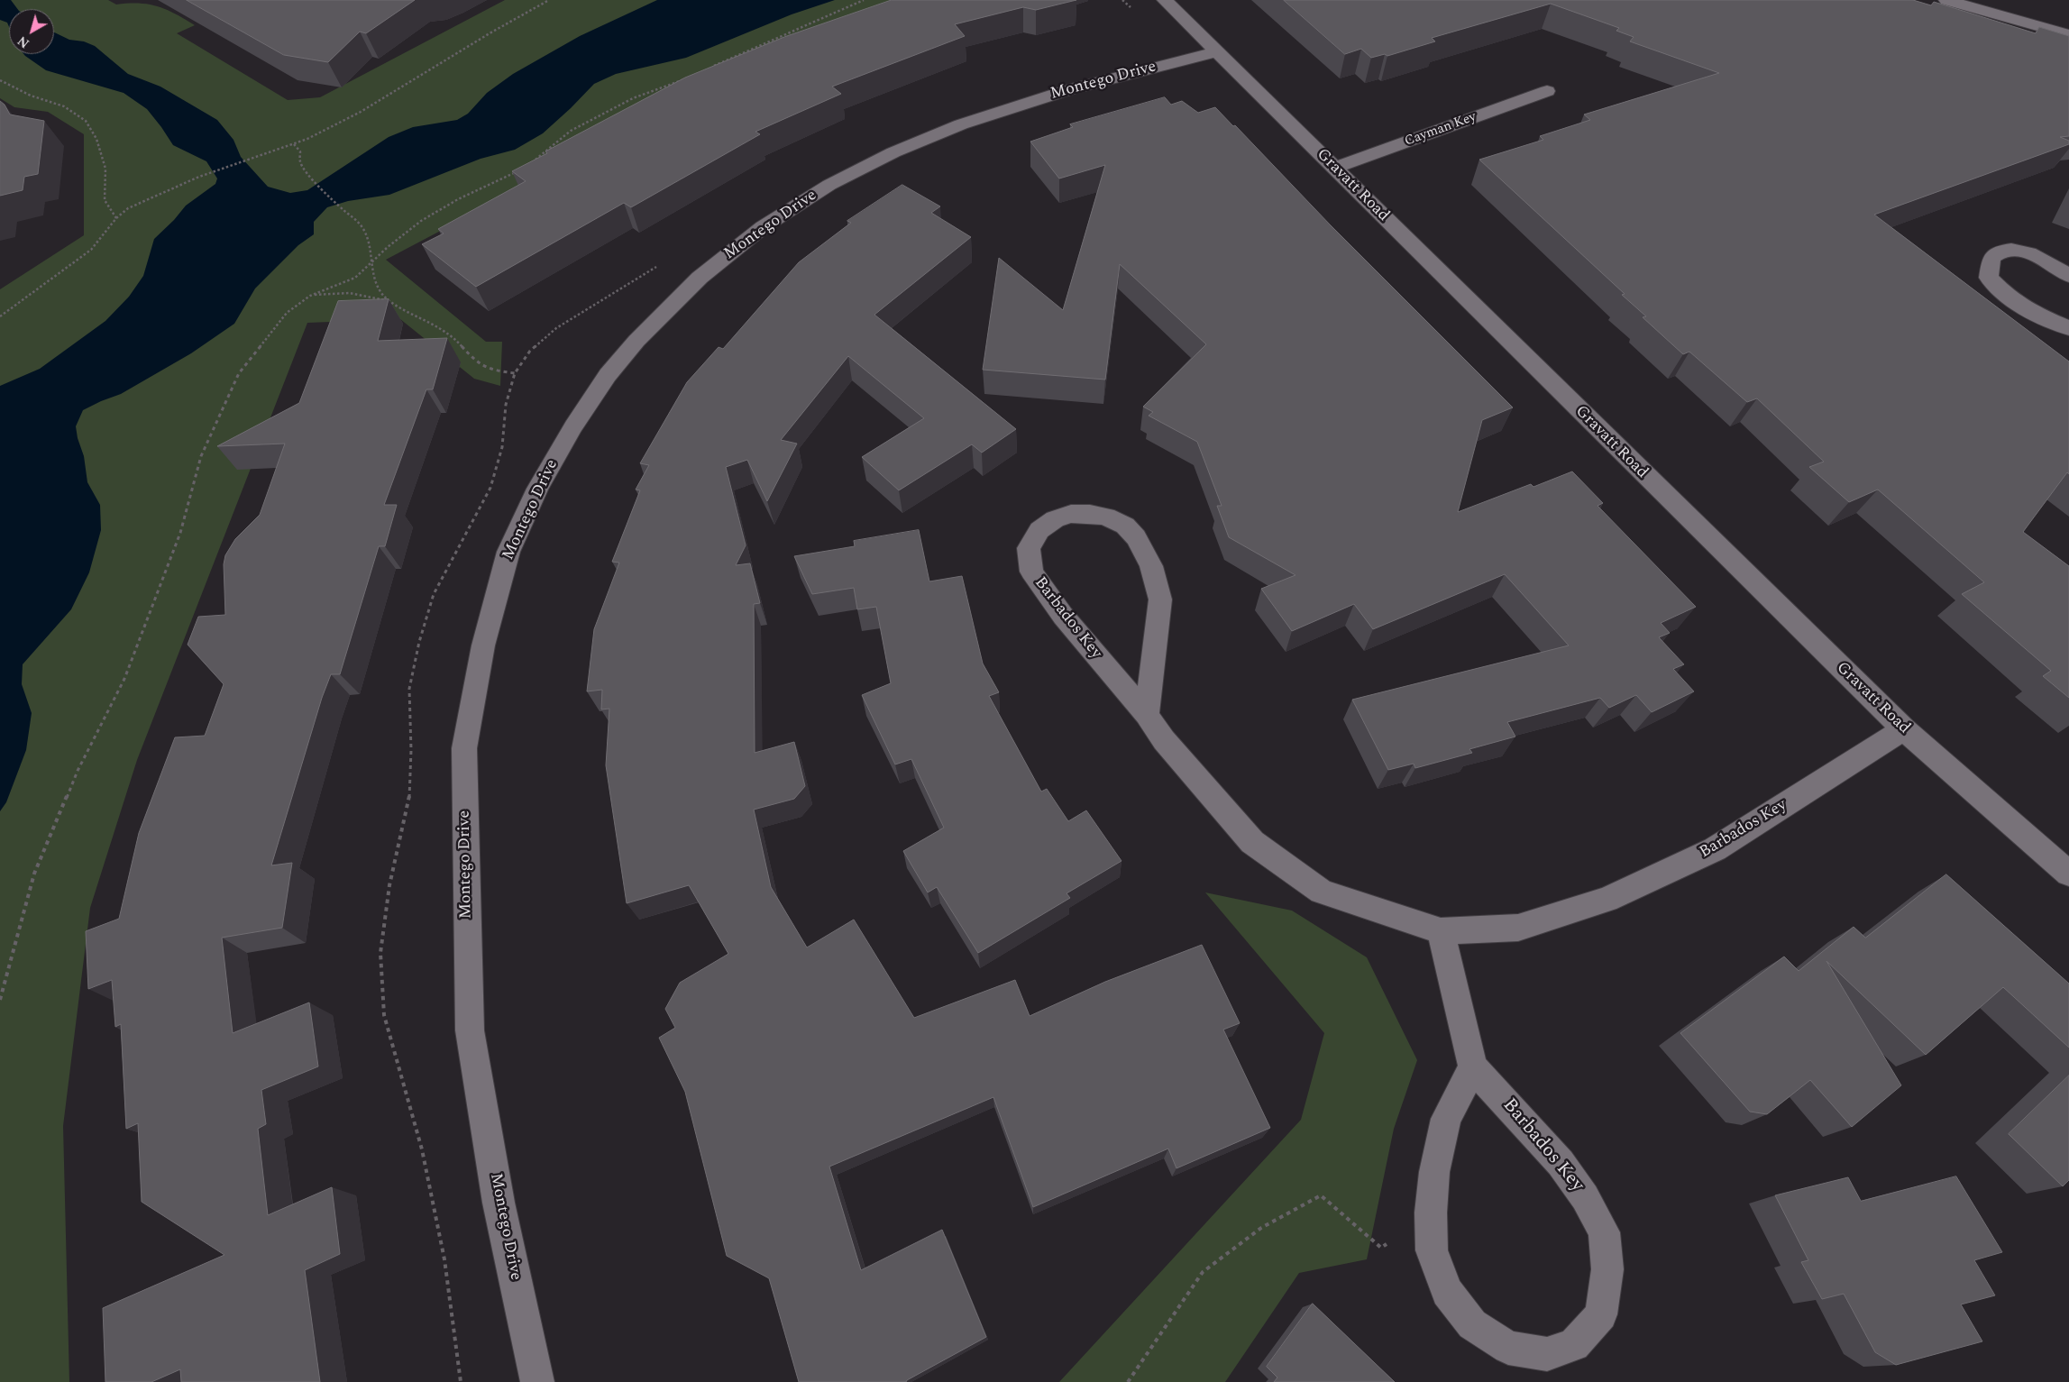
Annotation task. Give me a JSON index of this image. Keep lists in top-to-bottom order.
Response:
{
  "streets": {
    "street": [
      "Montego Drive",
      "Cayman Key",
      "Gravatt Road",
      "Barbados Key"
    ]
  },
  "crossings": [
    ["Montego Drive", "Gravatt Road"],
    ["Cayman Key", "Gravatt Road"],
    ["Gravatt Road", "Barbados Key"]
  ],
  "north": "bottom left"
}
